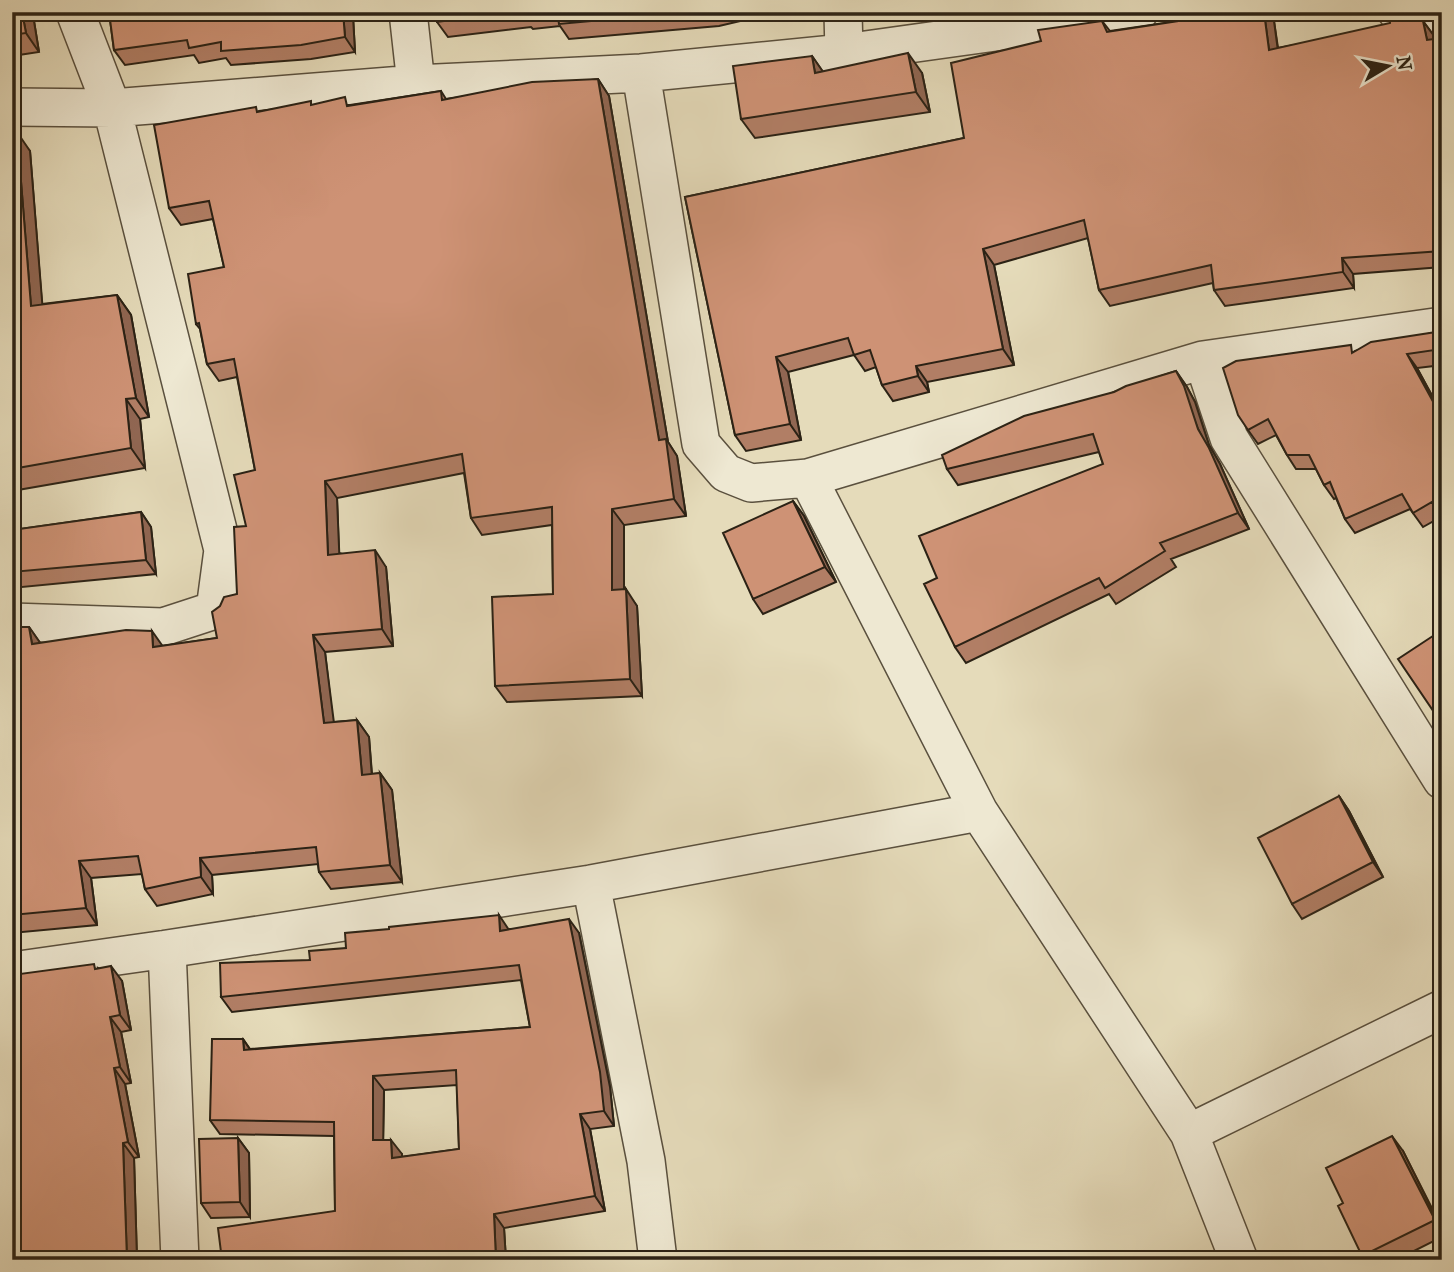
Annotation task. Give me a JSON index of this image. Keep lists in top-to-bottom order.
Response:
{
  "north": "right"
}
